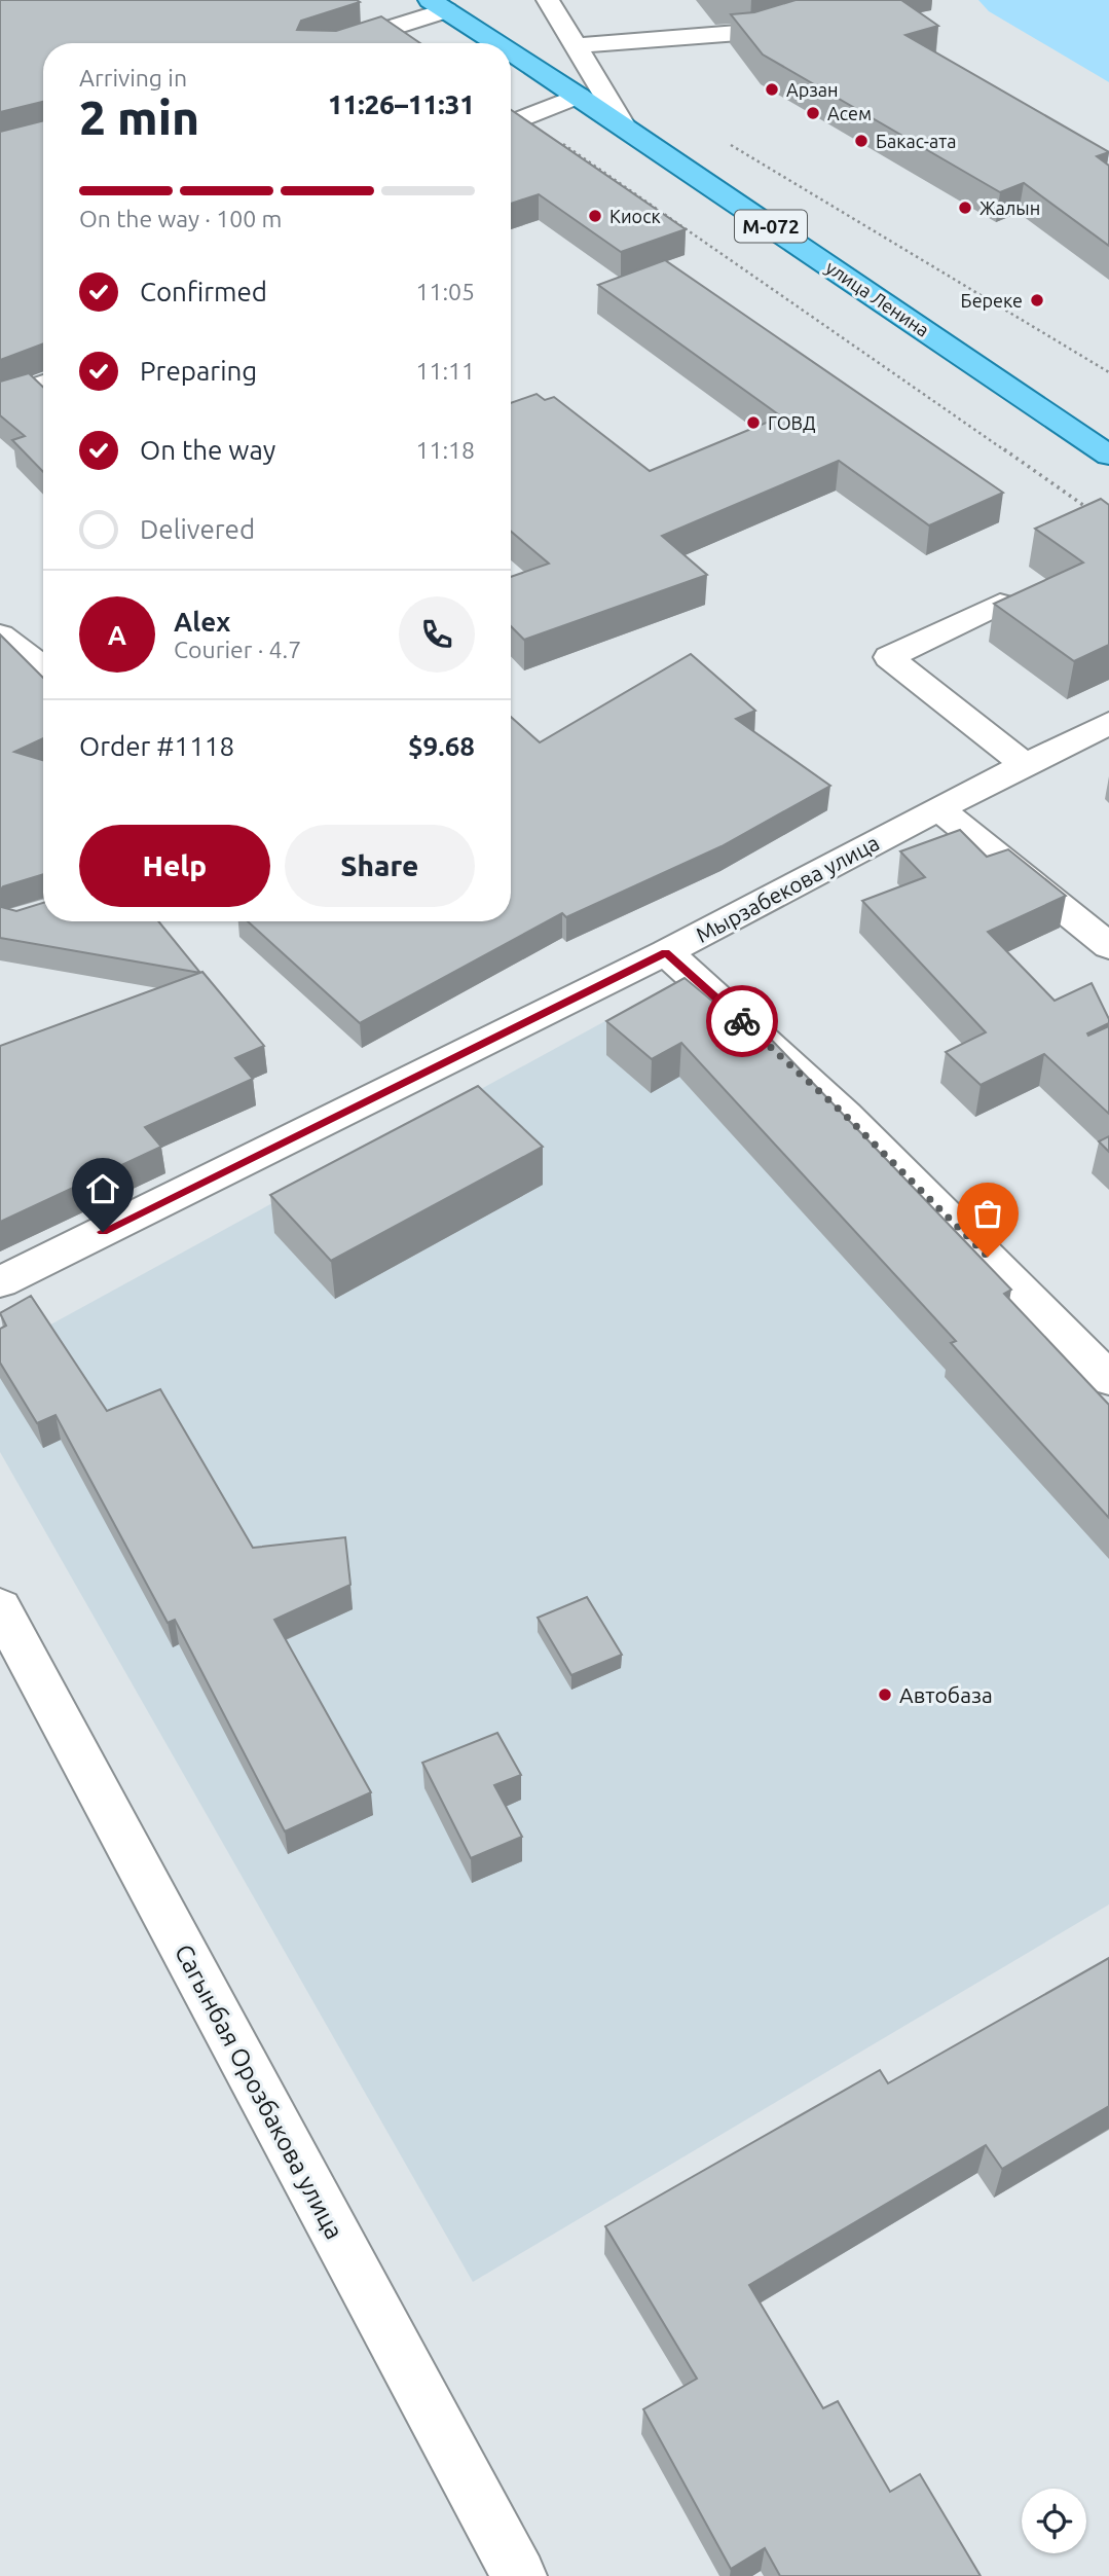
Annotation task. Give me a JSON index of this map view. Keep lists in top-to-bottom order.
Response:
{
  "streets": {
    "main road": ["М-072", "улица Ленина"],
    "street": ["Мырзабекова улица", "Сагынбая Орозбакова улица"]
  },
  "places": [
    "Арзан",
    "Асем",
    "Бакас-ата",
    "Жалын",
    "Киоск",
    "Береке",
    "ГОВД",
    "Автобаза"
  ],
  "page": {
    "heading": ["2 min", "Arriving in", "11:26–11:31"],
    "panel": [
      "Alex",
      "Courier · 4.7",
      "Order #1118",
      "$9.68"
    ],
    "bar": "On the way · 100 m",
    "list": [
      ["Confirmed", "11:05"],
      ["Preparing", "11:11"],
      ["On the way", "11:18"],
      "Delivered"
    ],
    "round": "A",
    "buttons": ["Help", "Share"]
  }
}
